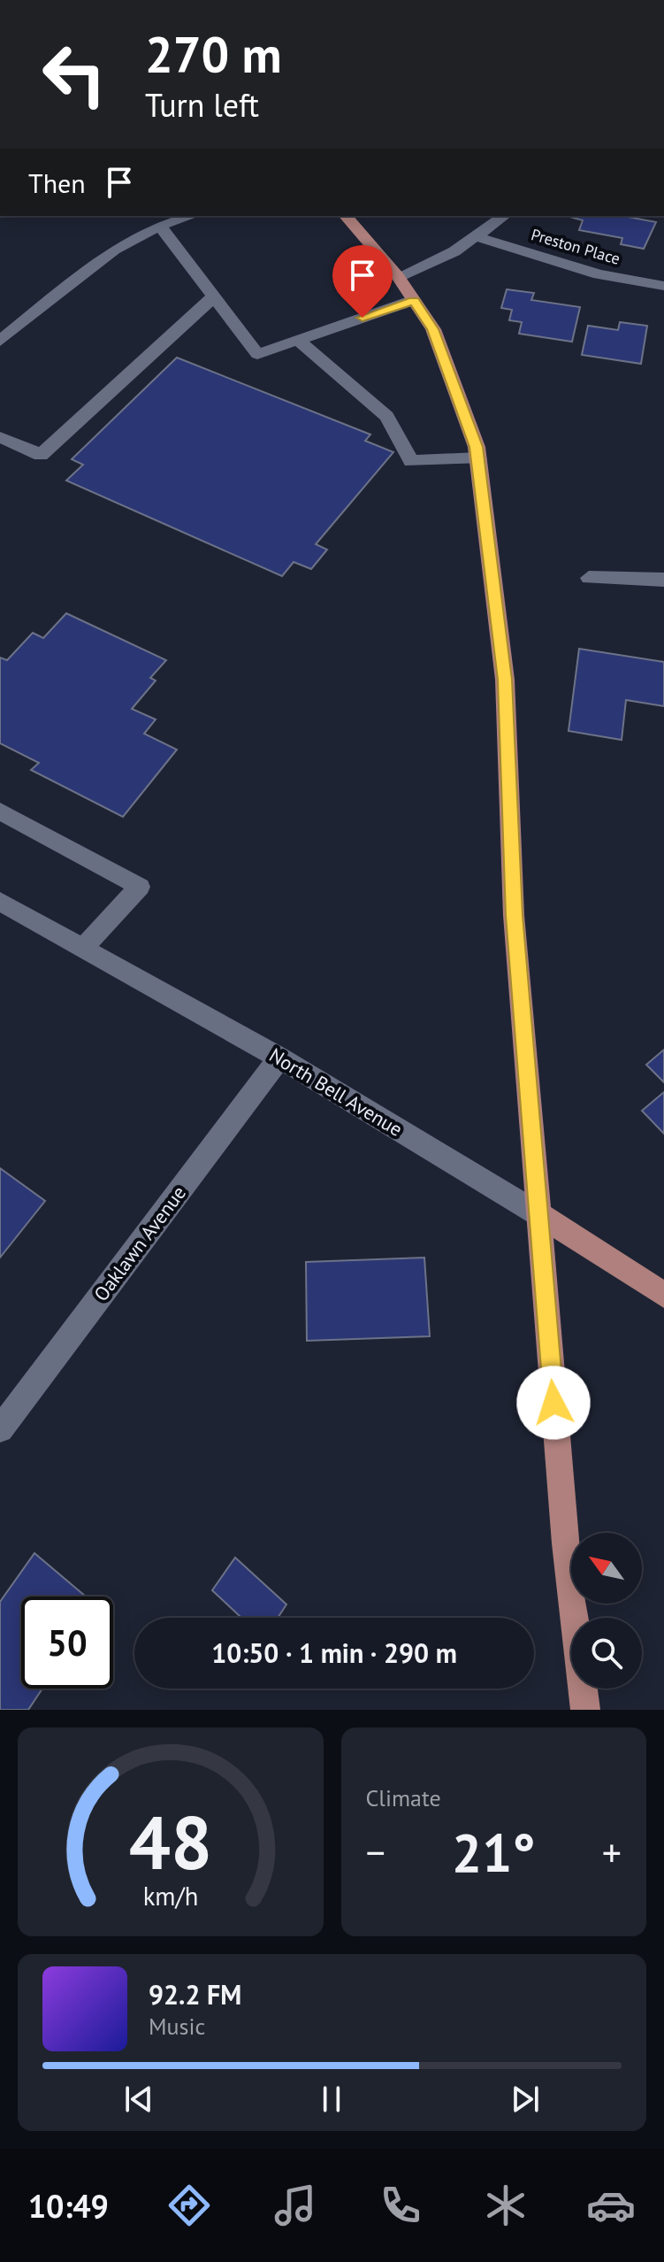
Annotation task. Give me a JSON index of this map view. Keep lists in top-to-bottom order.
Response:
{
  "streets": {
    "main road": ["North Bell Avenue"],
    "street": ["Preston Place", "Oaklawn Avenue"]
  },
  "crossings": [
    ["North Bell Avenue", "Oaklawn Avenue"]
  ],
  "north": "top left",
  "page": {
    "turn": ["270 m", "Turn left"],
    "then": "Then",
    "limit": "50",
    "trip": "10:50 · 1 min · 290 m",
    "tile": "Climate",
    "heat": ["−", "21°", "+"],
    "song": ["92.2 FM", "Music"],
    "tabs": "10:49",
    "gauge": ["48", "km/h"]
  }
}
